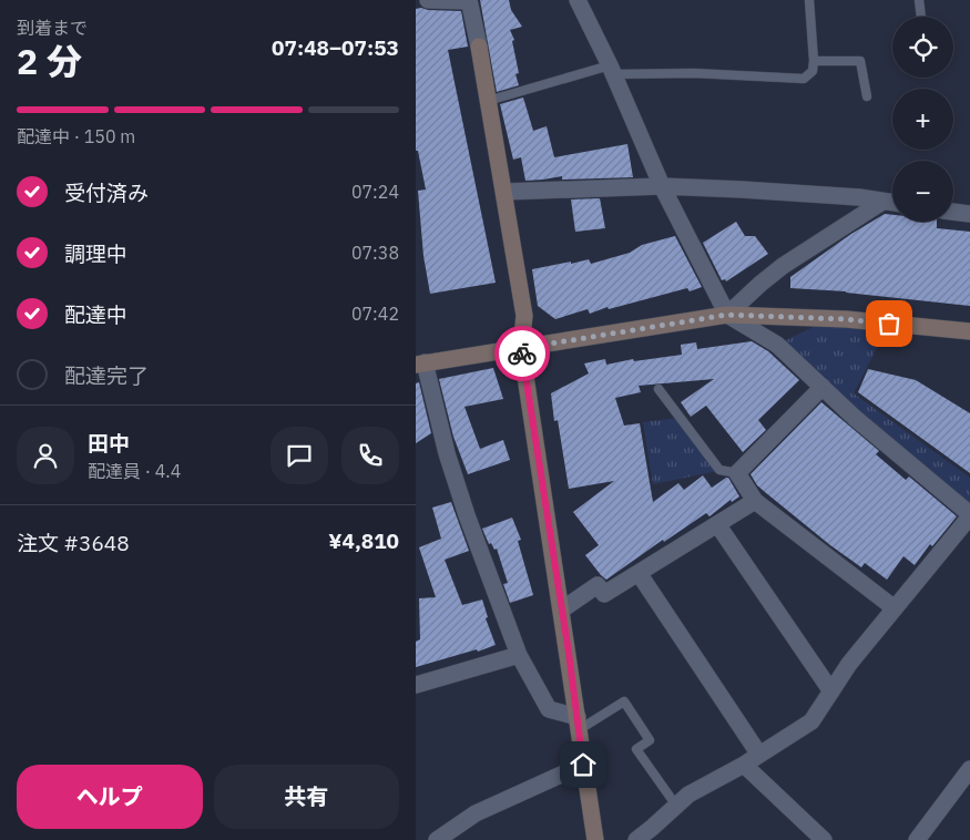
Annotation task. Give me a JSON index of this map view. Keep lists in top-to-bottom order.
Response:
{
  "page": {
    "heading": ["2 分", "到着まで", "07:48–07:53"],
    "panel": [
      "田中",
      "配達員 · 4.4",
      "注文 #3648",
      "¥4,810"
    ],
    "map_buttons": ["+", "−"],
    "bar": "配達中 · 150 m",
    "list": [
      ["受付済み", "07:24"],
      ["調理中", "07:38"],
      ["配達中", "07:42"],
      "配達完了"
    ],
    "buttons": ["ヘルプ", "共有"]
  }
}
